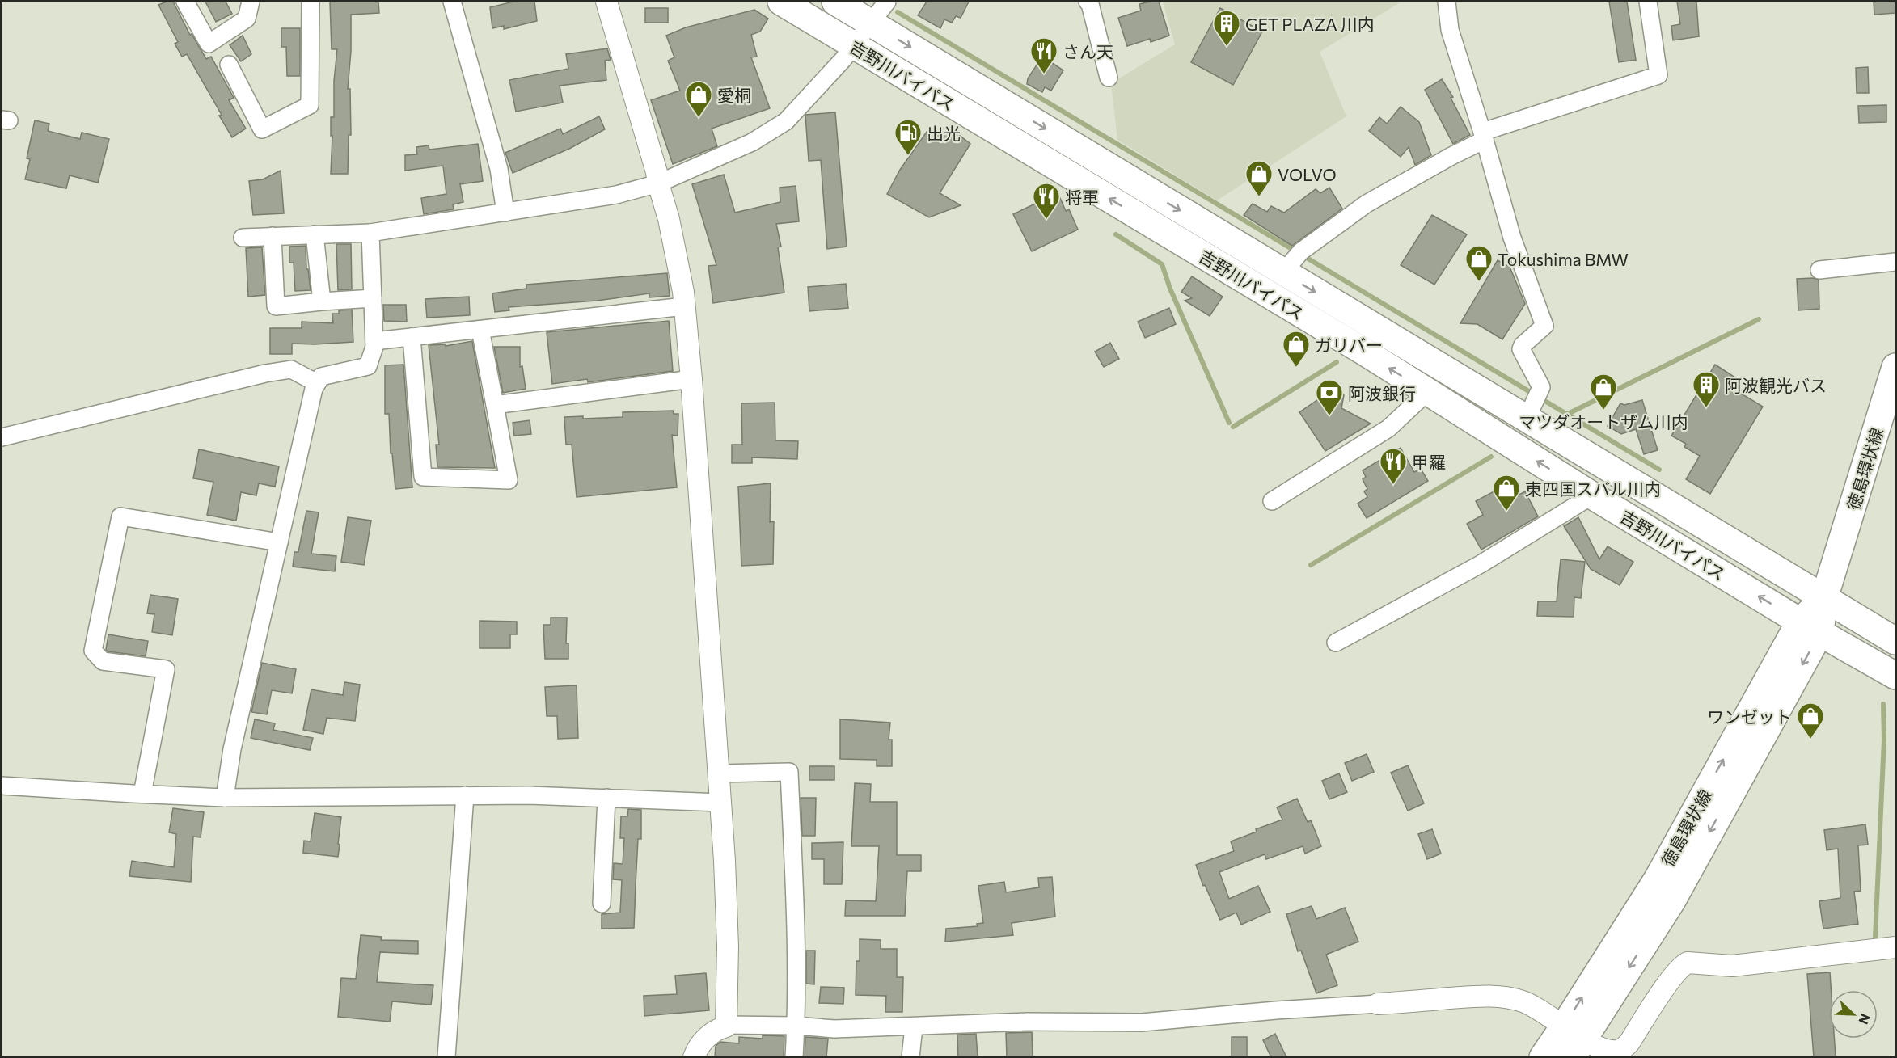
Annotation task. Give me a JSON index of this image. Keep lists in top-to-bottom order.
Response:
{
  "streets": {
    "main road": ["吉野川バイパス", "徳島環状線"]
  },
  "crossings": [
    ["吉野川バイパス", "徳島環状線"]
  ],
  "places": {
    "building": ["GET PLAZA 川内", "阿波観光バス"],
    "restaurant": ["さん天", "将軍", "甲羅"],
    "shop": [
      "愛桐",
      "VOLVO",
      "Tokushima BMW",
      "ガリバー",
      "マツダオートザム川内",
      "東四国スバル川内",
      "ワンゼット"
    ],
    "fuel station": ["出光"],
    "bank": ["阿波銀行"]
  },
  "north": "bottom right"
}
